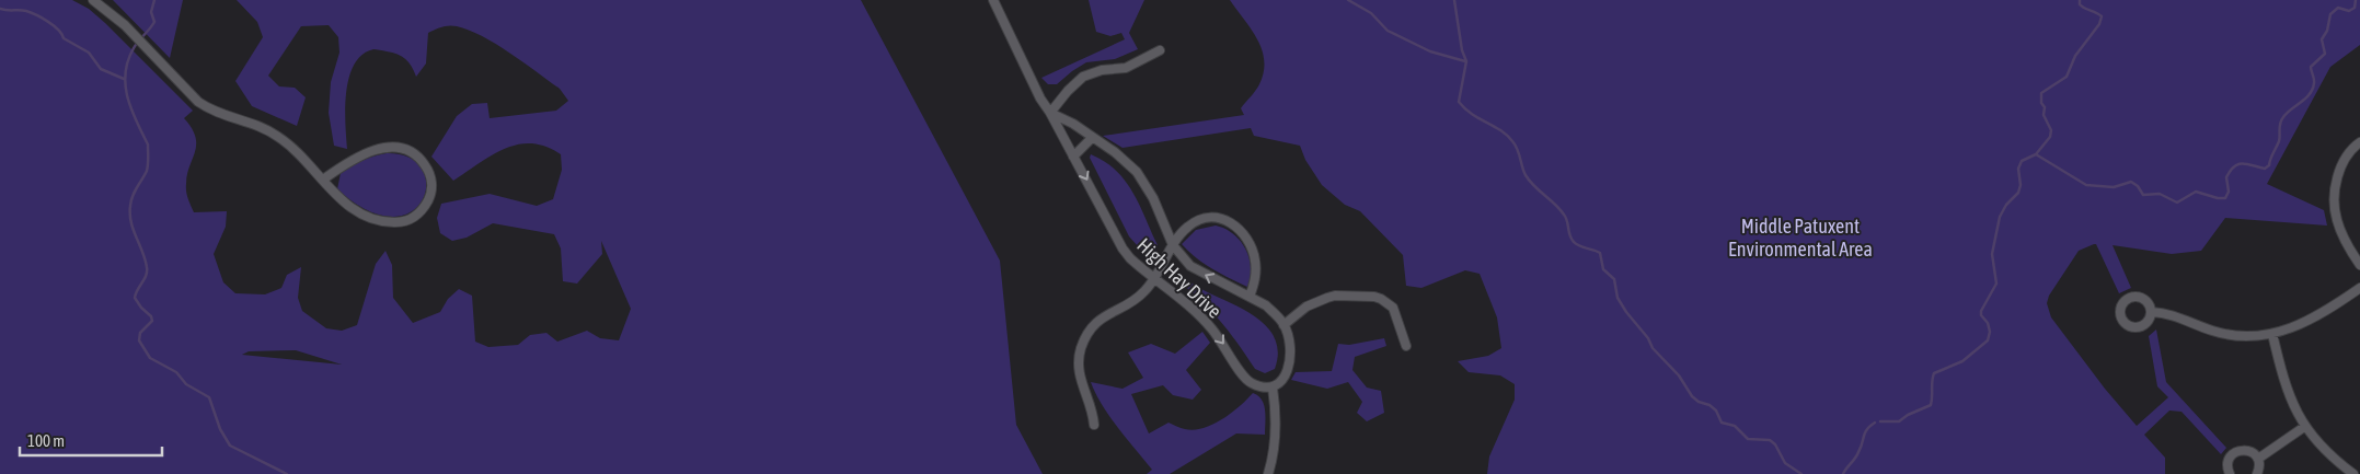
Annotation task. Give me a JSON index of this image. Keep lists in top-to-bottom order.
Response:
{
  "streets": {
    "street": ["High Hay Drive"]
  },
  "parks": ["Middle Patuxent Environmental Area"],
  "scale_bar": "100 m"
}
